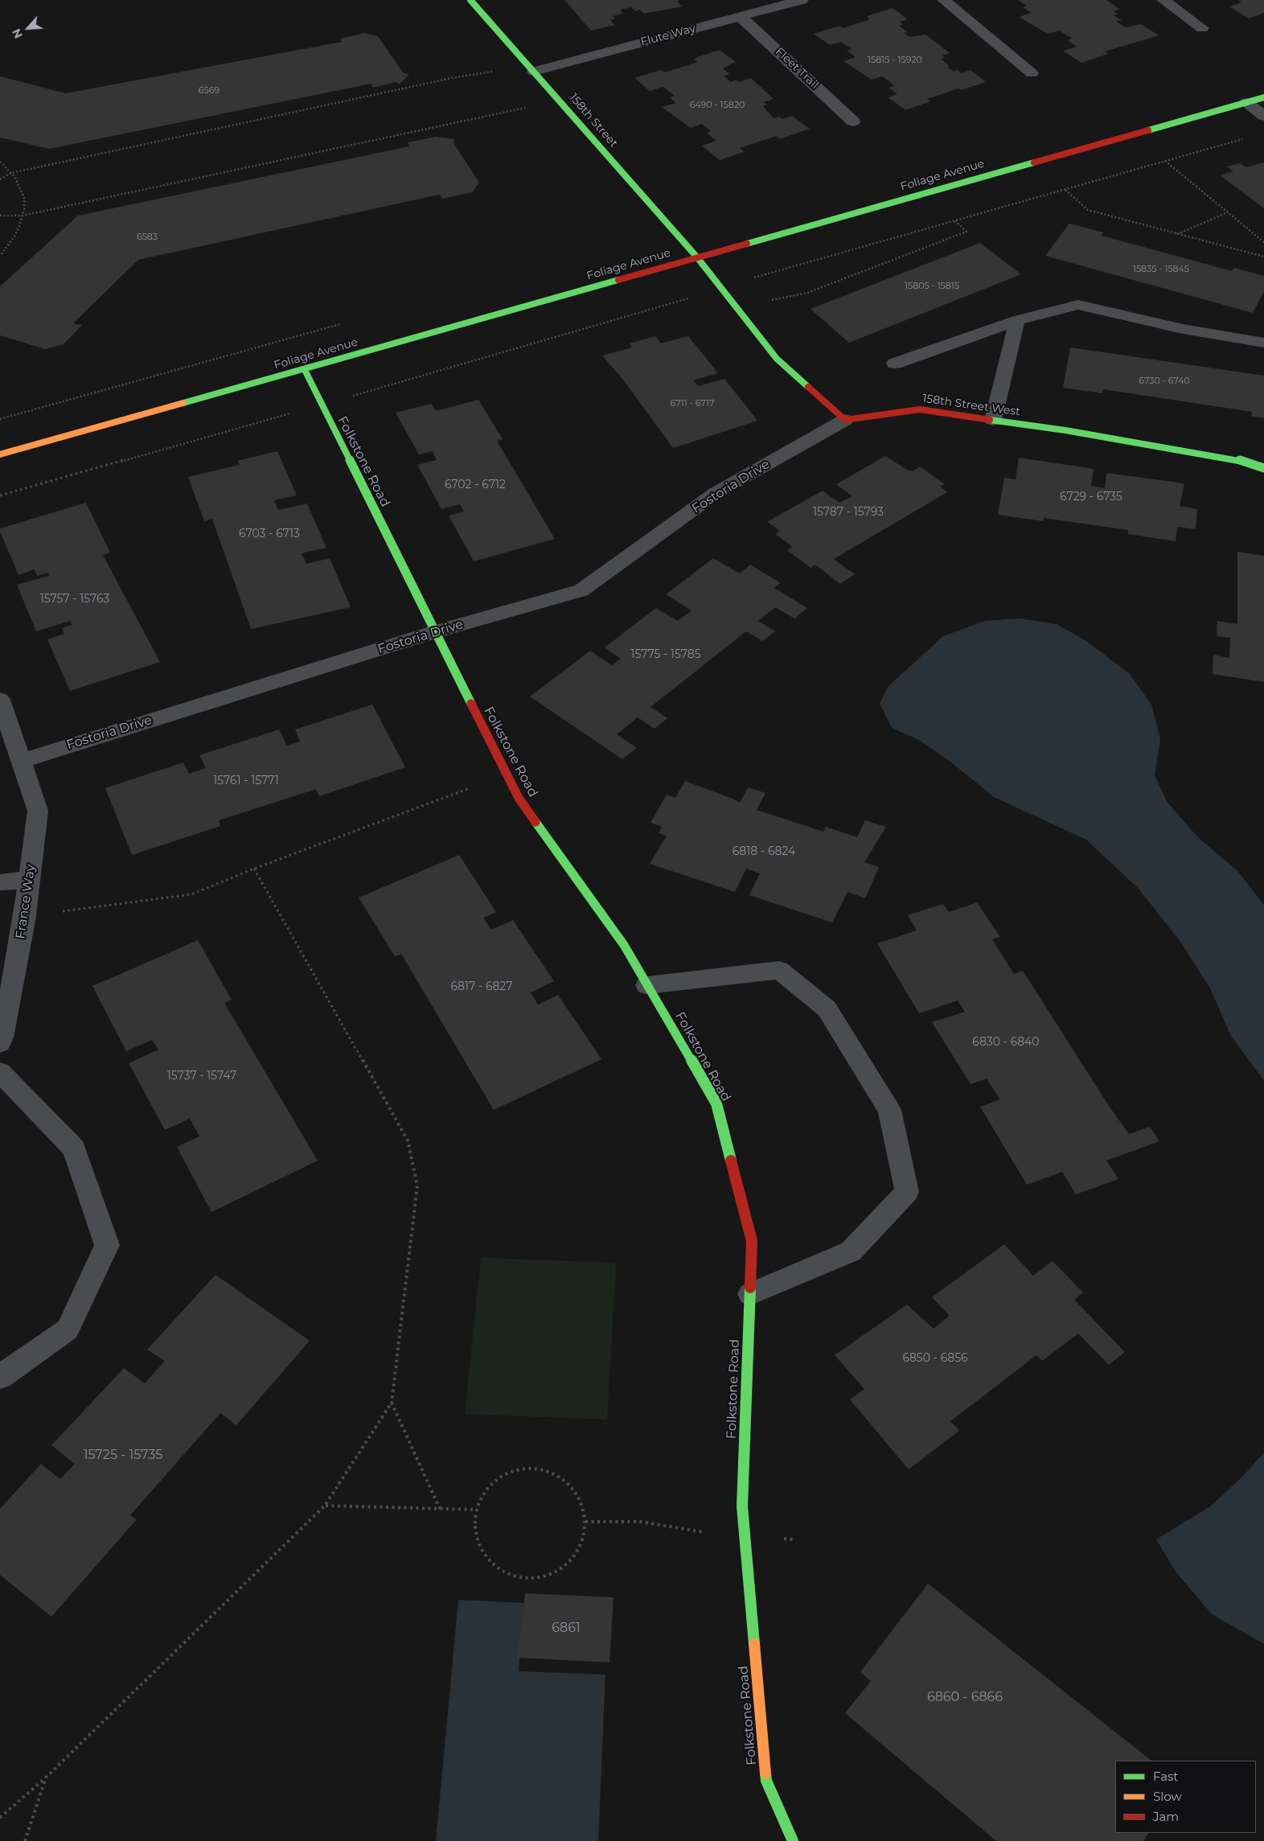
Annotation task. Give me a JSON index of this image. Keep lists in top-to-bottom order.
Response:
{
  "streets": {
    "street": [
      "Flute Way",
      "Fleet Trail",
      "158th Street",
      "Foliage Avenue",
      "158th Street West",
      "Folkstone Road",
      "Fostoria Drive",
      "France Way"
    ]
  },
  "crossings": [
    ["Flute Way", "Fleet Trail"],
    ["Flute Way", "158th Street"],
    ["158th Street", "Foliage Avenue"],
    ["Foliage Avenue", "Folkstone Road"],
    ["158th Street West", "Fostoria Drive"],
    ["Folkstone Road", "Fostoria Drive"],
    ["Fostoria Drive", "France Way"]
  ],
  "house_numbers": [
    "15815 - 15920",
    "6569",
    "6490 - 15820",
    "6583",
    "15835 - 15845",
    "15805 - 15815",
    "6730 - 6740",
    "6711 - 6717",
    "6702 - 6712",
    "6729 - 6735",
    "15787 - 15793",
    "6703 - 6713",
    "15757 - 15763",
    "15775 - 15785",
    "15761 - 15771",
    "6818 - 6824",
    "6817 - 6827",
    "6830 - 6840",
    "15737 - 15747",
    "6850 - 6856",
    "15725 - 15735",
    "6861",
    "6860 - 6866"
  ],
  "legend": ["Fast", "Slow", "Jam"],
  "north": "bottom left"
}
